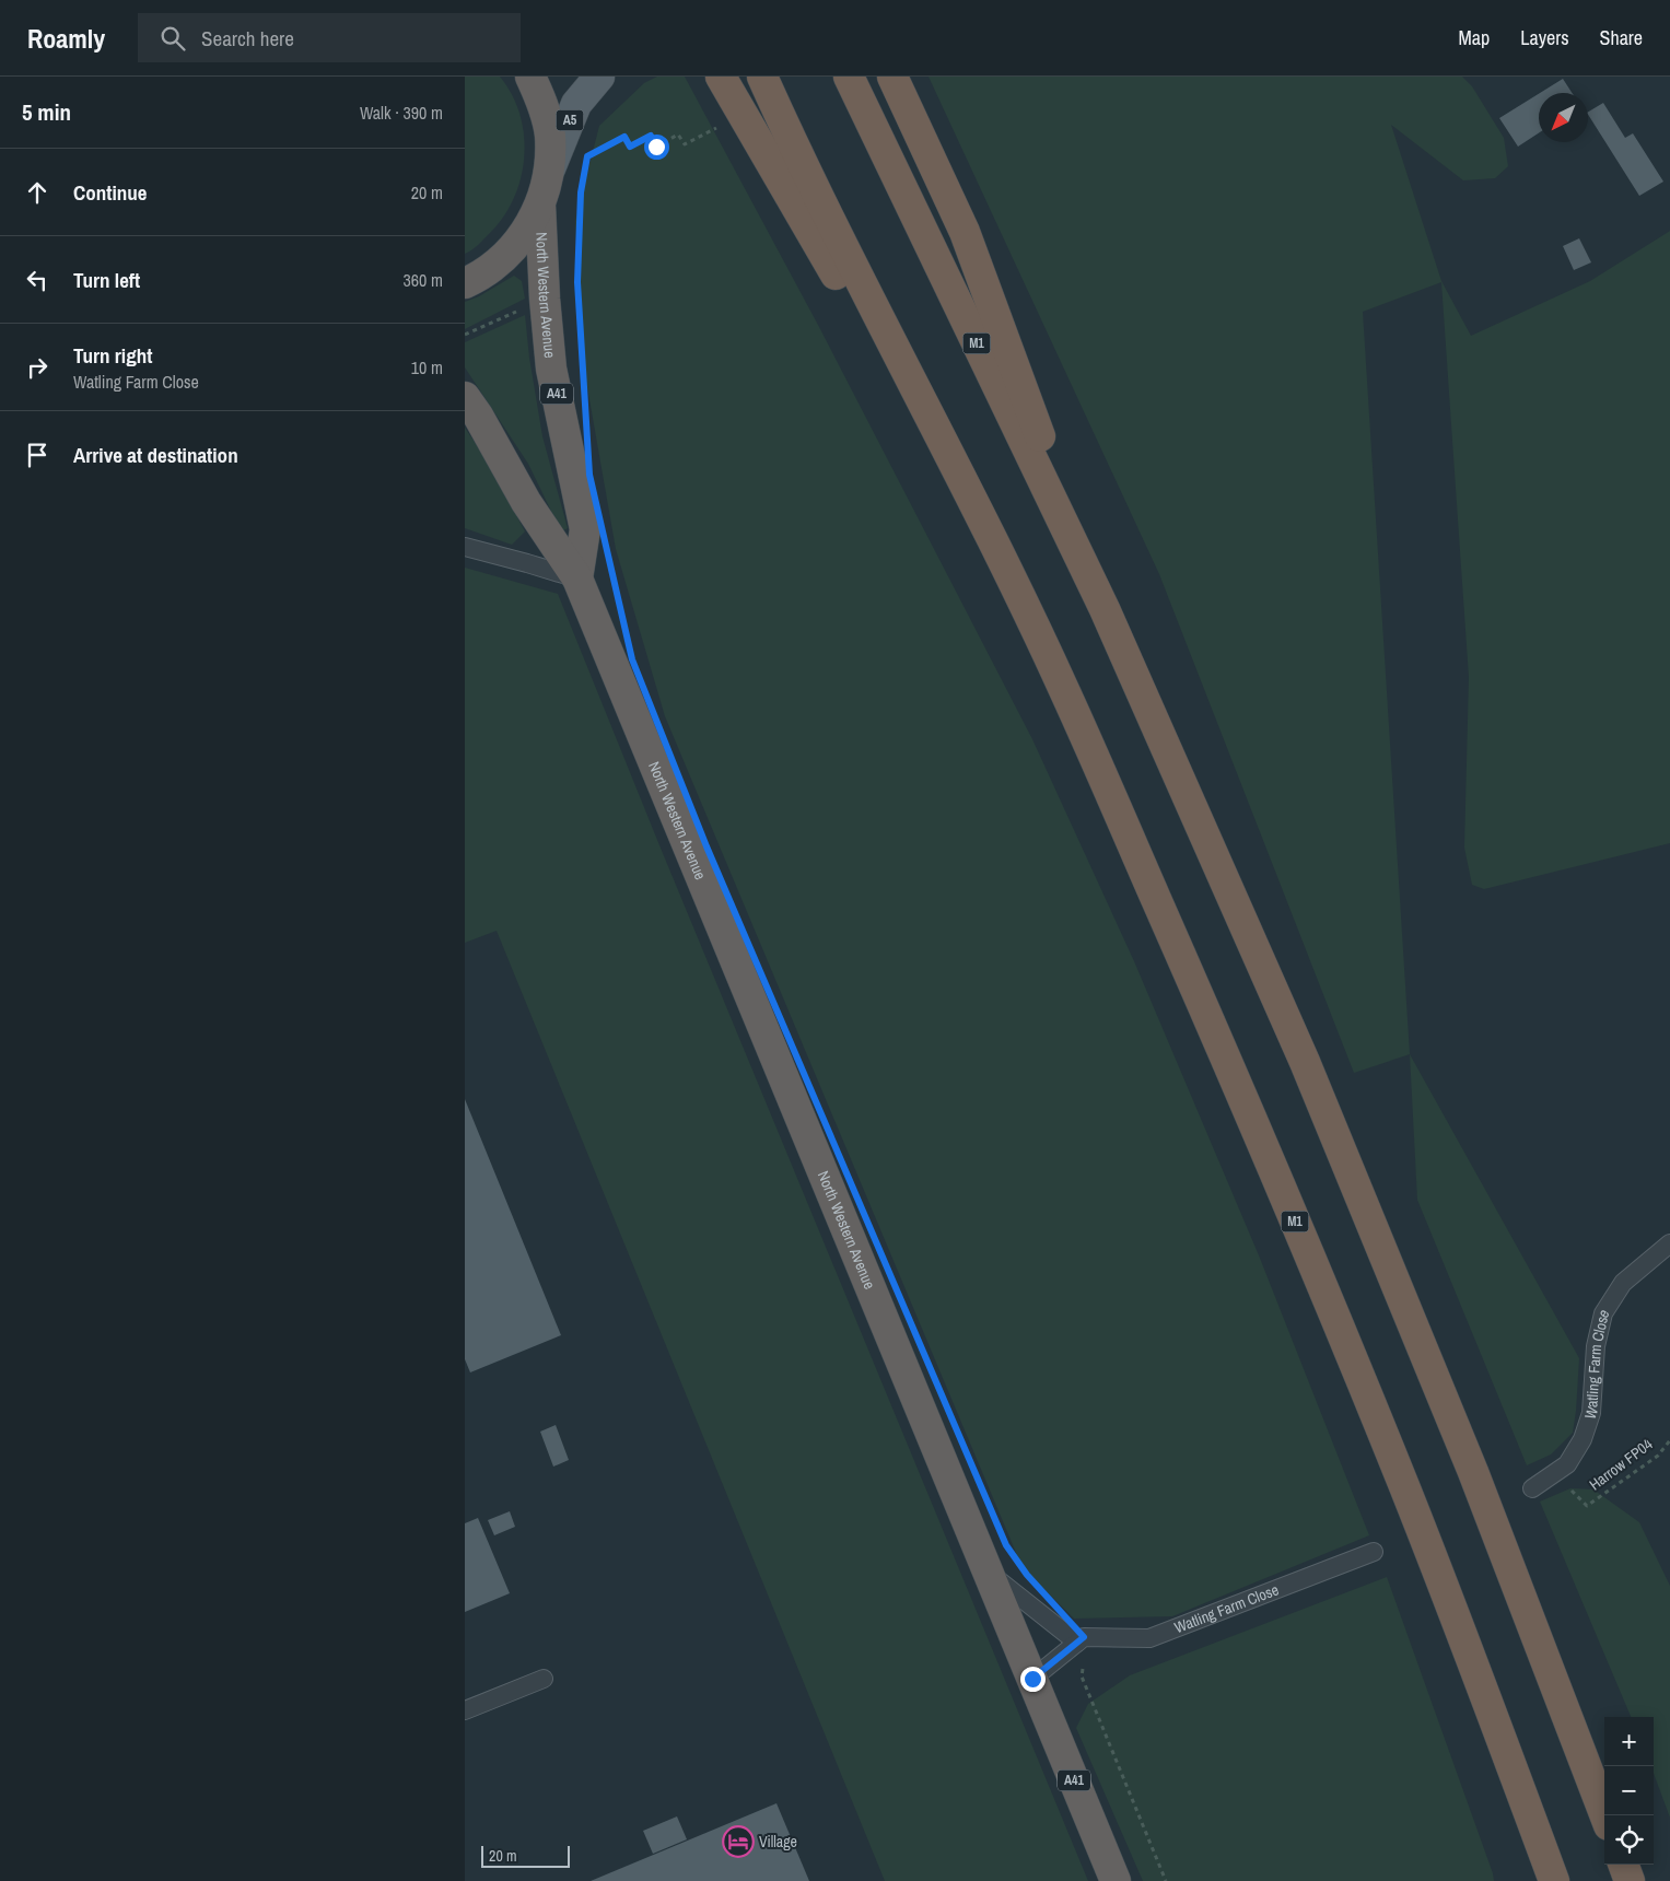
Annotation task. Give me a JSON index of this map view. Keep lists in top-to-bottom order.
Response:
{
  "streets": {
    "highway": ["North Western Avenue", "M1", "A41"],
    "main road": ["A5"],
    "lane": ["Watling Farm Close"],
    "path": ["Harrow FP04"]
  },
  "places": {
    "hotel": ["Village"]
  },
  "scale_bar": "20 m",
  "north": "bottom left",
  "page": {
    "header": "Roamly",
    "search": "Search here",
    "nav": ["Map", "Layers", "Share"],
    "heading": ["5 min", "Walk · 390 m"],
    "list": [
      ["Continue", "20 m"],
      ["Turn left", "360 m"],
      ["Turn right", "Watling Farm Close", "10 m"],
      "Arrive at destination"
    ],
    "map_buttons": ["+", "−"],
    "scale": "20 m"
  }
}
